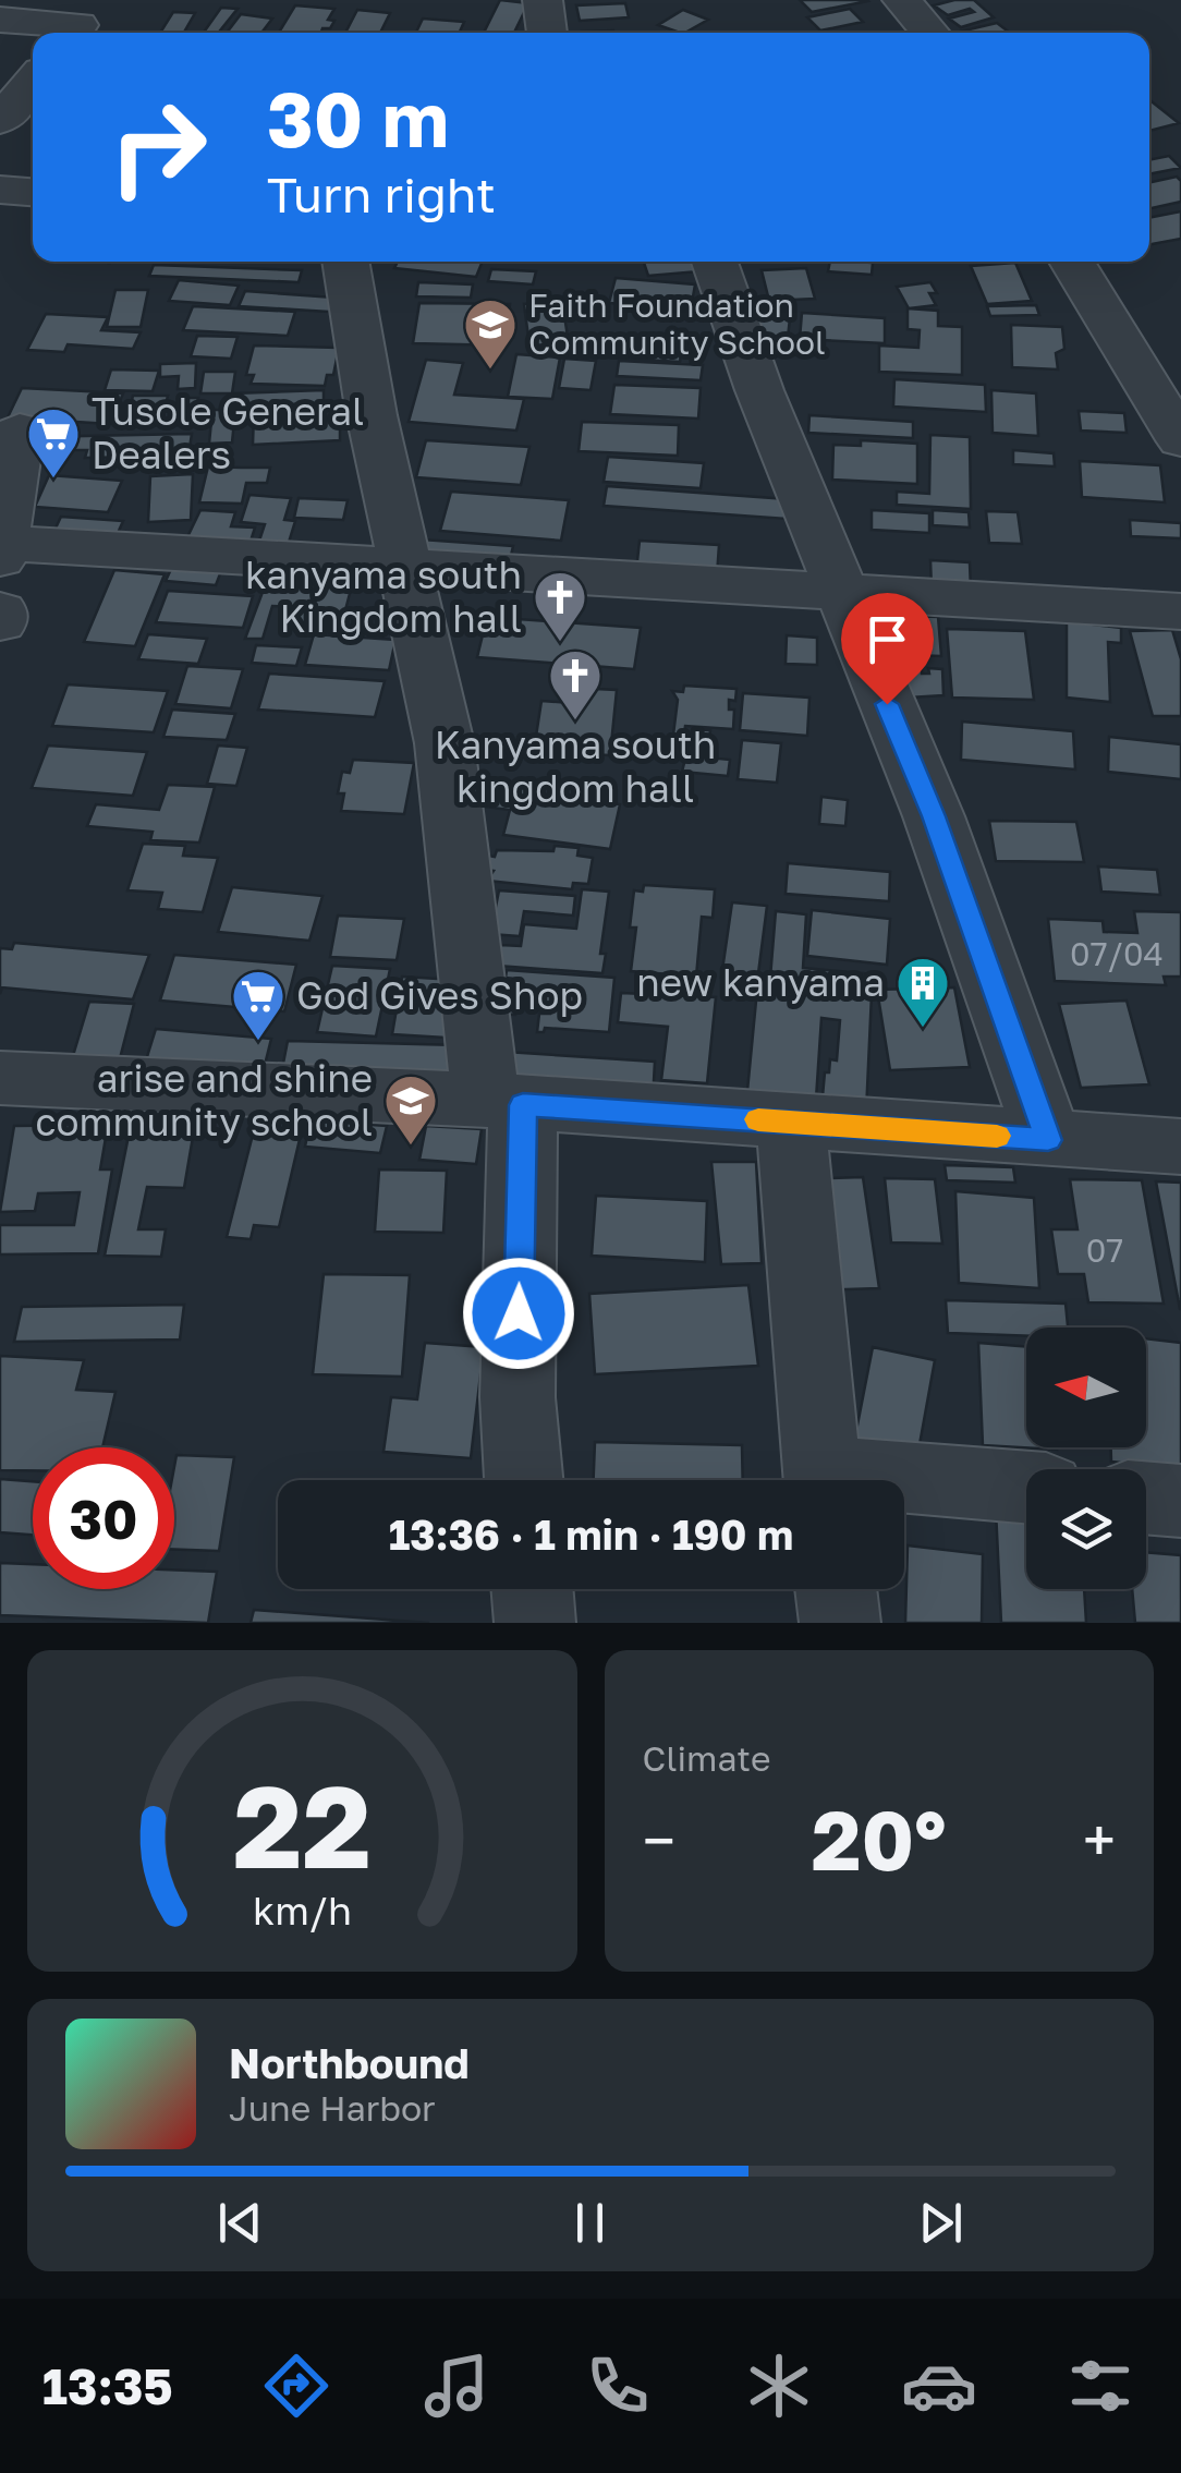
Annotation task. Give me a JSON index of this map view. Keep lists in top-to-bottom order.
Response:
{
  "places": {
    "school or university": ["Faith Foundation Community School", "arise and shine community school"],
    "supermarket": ["Tusole General Dealers", "God Gives Shop"],
    "church": ["kanyama south Kingdom hall", "Kanyama south kingdom hall"],
    "building": ["new kanyama"]
  },
  "house_numbers": ["07/04", "07"],
  "north": "left",
  "page": {
    "turn": ["30 m", "Turn right"],
    "limit": "30",
    "trip": "13:36 · 1 min · 190 m",
    "tile": "Climate",
    "heat": ["−", "20°", "+"],
    "song": ["Northbound", "June Harbor"],
    "tabs": "13:35",
    "gauge": ["22", "km/h"]
  }
}
